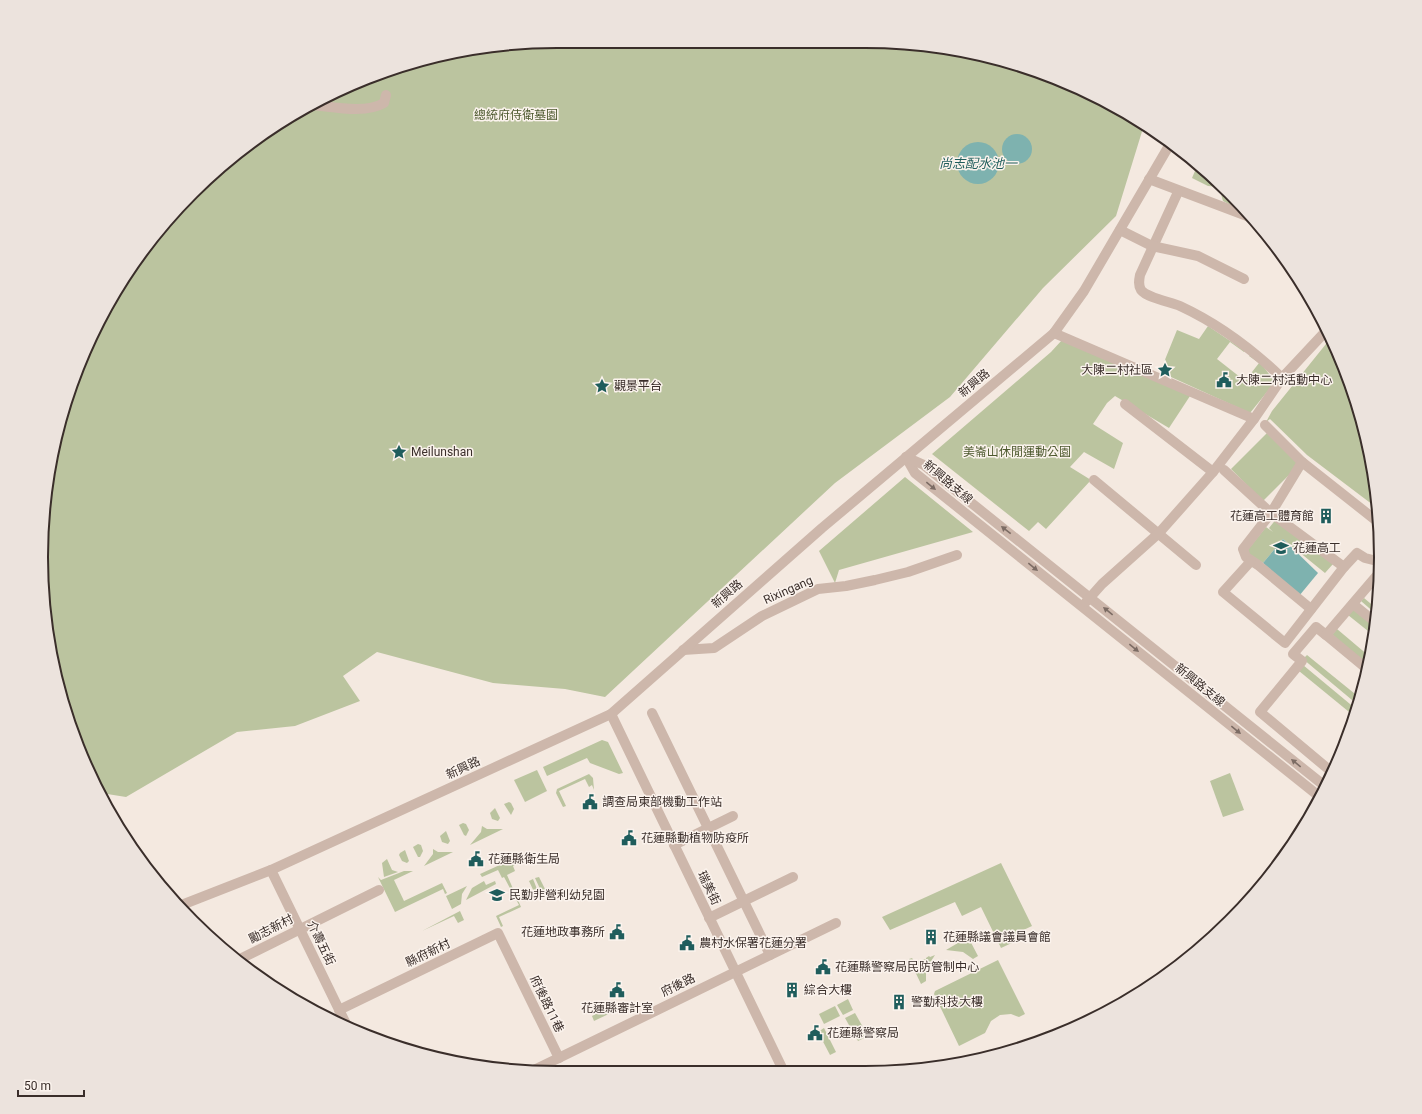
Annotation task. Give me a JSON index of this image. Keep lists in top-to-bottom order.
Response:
{
  "streets": {
    "street": [
      "新興路",
      "新興路支線",
      "Rixingang",
      "瑞美街",
      "勵志新村",
      "介壽五街",
      "縣府新村",
      "府後路",
      "府後路11巷"
    ]
  },
  "crossings": [
    ["新興路", "新興路支線"],
    ["新興路", "Rixingang"],
    ["新興路", "瑞美街"],
    ["新興路", "介壽五街"],
    ["瑞美街", "府後路"],
    ["勵志新村", "介壽五街"],
    ["介壽五街", "縣府新村"],
    ["縣府新村", "府後路11巷"],
    ["府後路", "府後路11巷"]
  ],
  "water": ["尚志配水池一"],
  "parks": ["總統府侍衛墓園", "美崙山休閒運動公園"],
  "places": {
    "place": ["大陳二村社區", "觀景平台", "Meilunshan"],
    "public building": [
      "大陳二村活動中心",
      "調查局東部機動工作站",
      "花蓮縣動植物防疫所",
      "花蓮縣衛生局",
      "花蓮地政事務所",
      "農村水保署花蓮分署",
      "花蓮縣警察局民防管制中心",
      "花蓮縣審計室",
      "花蓮縣警察局"
    ],
    "building": [
      "花蓮高工體育館",
      "花蓮縣議會議員會館",
      "綜合大樓",
      "警勤科技大樓"
    ],
    "school or university": ["花蓮高工", "民勤非營利幼兒園"]
  },
  "scale_bar": "50 m"
}
